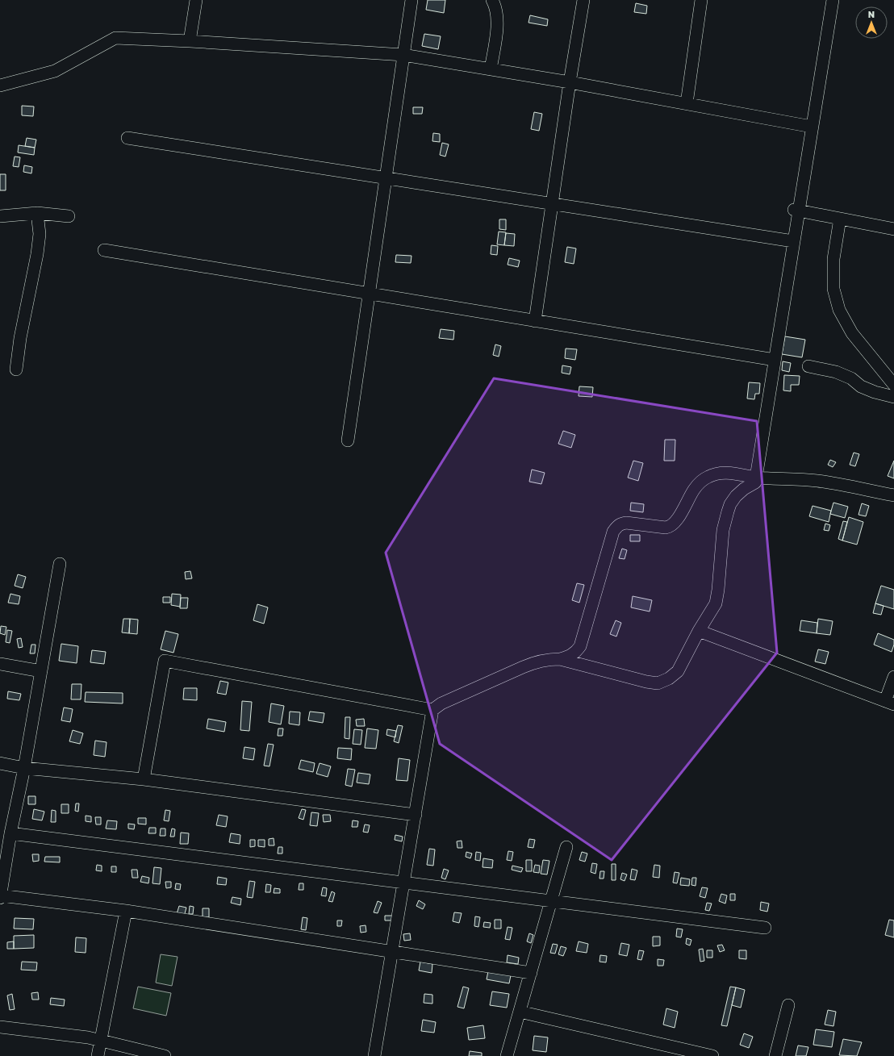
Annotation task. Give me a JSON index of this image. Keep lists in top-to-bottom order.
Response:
{
  "north": "top"
}
